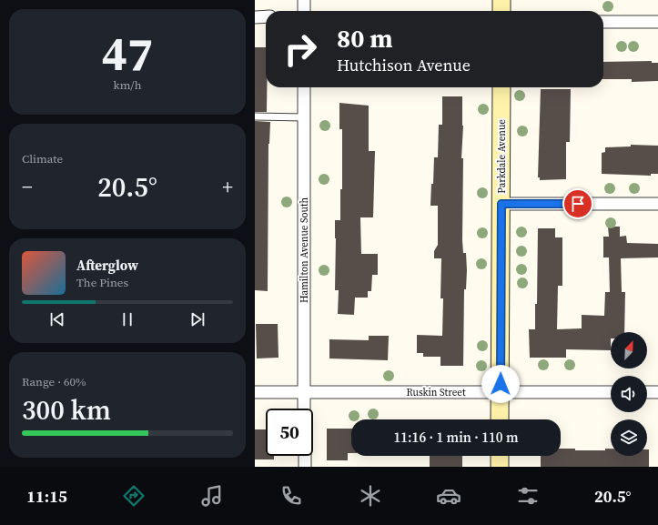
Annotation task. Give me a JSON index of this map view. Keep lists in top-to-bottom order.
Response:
{
  "streets": {
    "main road": ["Parkdale Avenue"],
    "street": ["Hamilton Avenue South", "Ruskin Street"]
  },
  "crossings": [
    ["Parkdale Avenue", "Ruskin Street"],
    ["Hamilton Avenue South", "Ruskin Street"]
  ],
  "north": "top right",
  "page": {
    "tile": [
      ["47", "km/h"],
      "Climate",
      ["Range · 60%", "300 km"]
    ],
    "turn": ["80 m", "Hutchison Avenue"],
    "heat": ["−", "20.5°", "+"],
    "song": ["Afterglow", "The Pines"],
    "limit": "50",
    "trip": "11:16 · 1 min · 110 m",
    "tabs": ["11:15", "20.5°"]
  }
}
